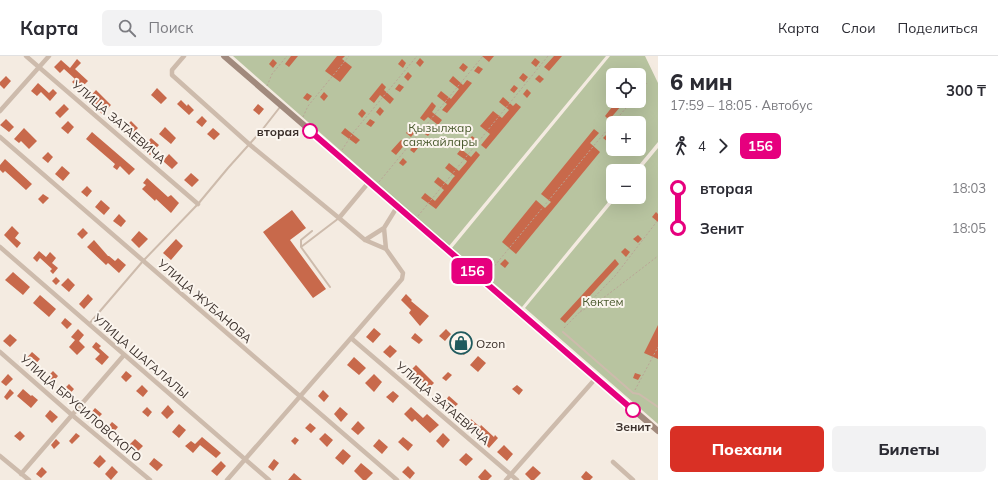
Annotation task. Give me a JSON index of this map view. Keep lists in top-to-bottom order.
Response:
{
  "streets": {
    "street": [
      "УЛИЦА ЗАТАЕВИЧА",
      "УЛИЦА ЖУБАНОВА",
      "УЛИЦА ШАГАЛАЛЫ",
      "УЛИЦА БРУСИЛОВСКОГО"
    ]
  },
  "parks": ["Қызылжар саяжайлары", "Көктем"],
  "places": {
    "other": ["вторая", "Зенит"],
    "shop": ["Ozon"]
  },
  "lines": ["bus line 156"],
  "page": {
    "header": "Карта",
    "search": "Поиск",
    "nav": ["Карта", "Слои", "Поделиться"],
    "on_map": "156",
    "heading": ["6 мин", "17:59 – 18:05 · Автобус", "300 ₸"],
    "map_buttons": ["+", "−"],
    "legs": ["4", "156"],
    "list": [
      {
        "name": "вторая",
        "value": "18:03"
      },
      {
        "name": "Зенит",
        "value": "18:05"
      }
    ],
    "buttons": ["Поехали", "Билеты"]
  }
}
